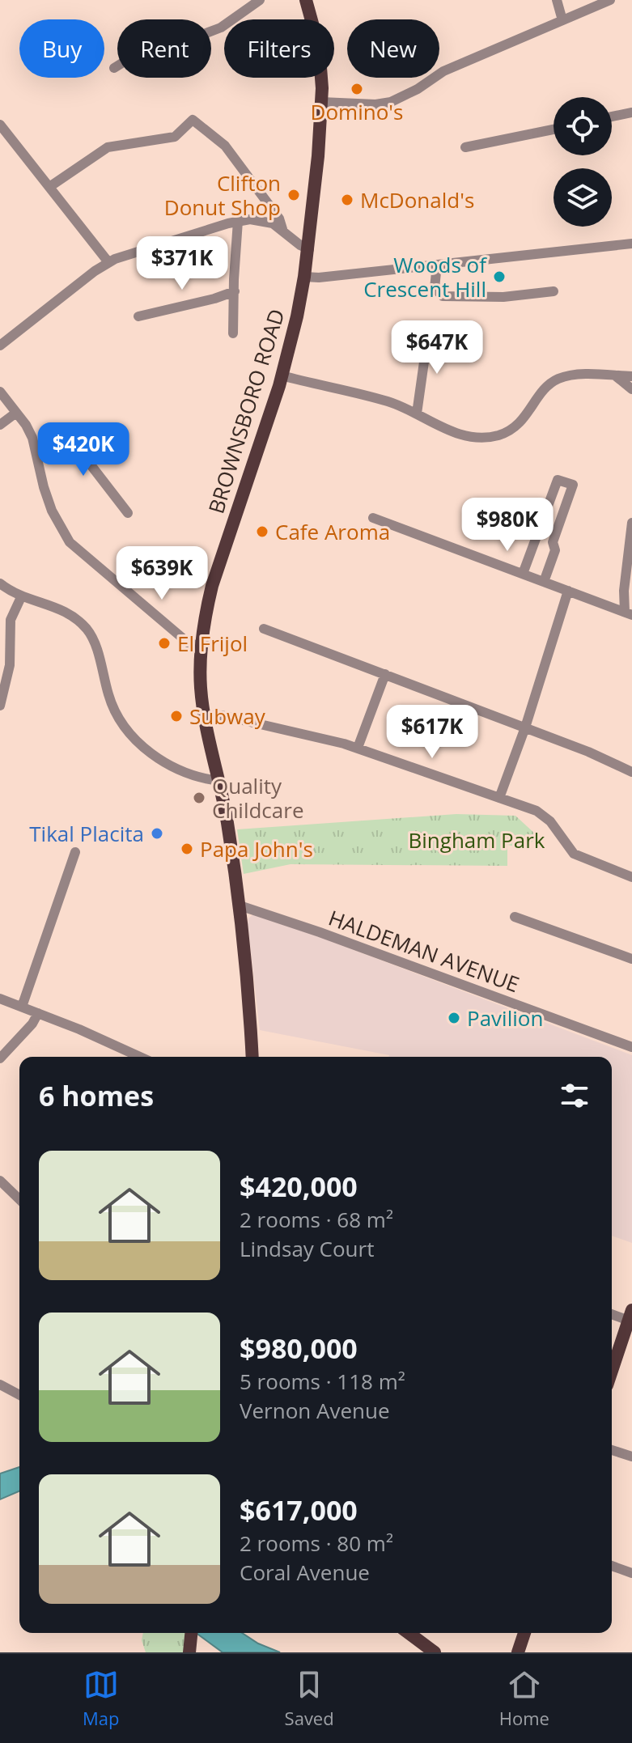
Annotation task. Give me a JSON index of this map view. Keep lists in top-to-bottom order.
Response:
{
  "streets": {
    "main road": ["BROWNSBORO ROAD"],
    "street": ["HALDEMAN AVENUE"]
  },
  "crossings": [
    ["BROWNSBORO ROAD", "HALDEMAN AVENUE"]
  ],
  "parks": ["Bingham Park"],
  "places": [
    "Domino's",
    "Clifton Donut Shop",
    "McDonald's",
    "Woods of Crescent Hill",
    "Cafe Aroma",
    "El Frijol",
    "Subway",
    "Quality Childcare",
    "Tikal Placita",
    "Papa John's",
    "Pavilion"
  ],
  "page": {
    "chip": [
      "Buy",
      "Rent",
      "Filters",
      "New"
    ],
    "price": [
      "$371K",
      "$647K",
      "$420K",
      "$980K",
      "$639K",
      "$617K"
    ],
    "heading": "6 homes",
    "list": [
      {
        "name": "$420,000",
        "note": "2 rooms · 68 m² · Lindsay Court"
      },
      {
        "name": "$980,000",
        "note": "5 rooms · 118 m² · Vernon Avenue"
      },
      {
        "name": "$617,000",
        "note": "2 rooms · 80 m² · Coral Avenue"
      }
    ],
    "tabs": ["Map", "Saved", "Home"]
  }
}
